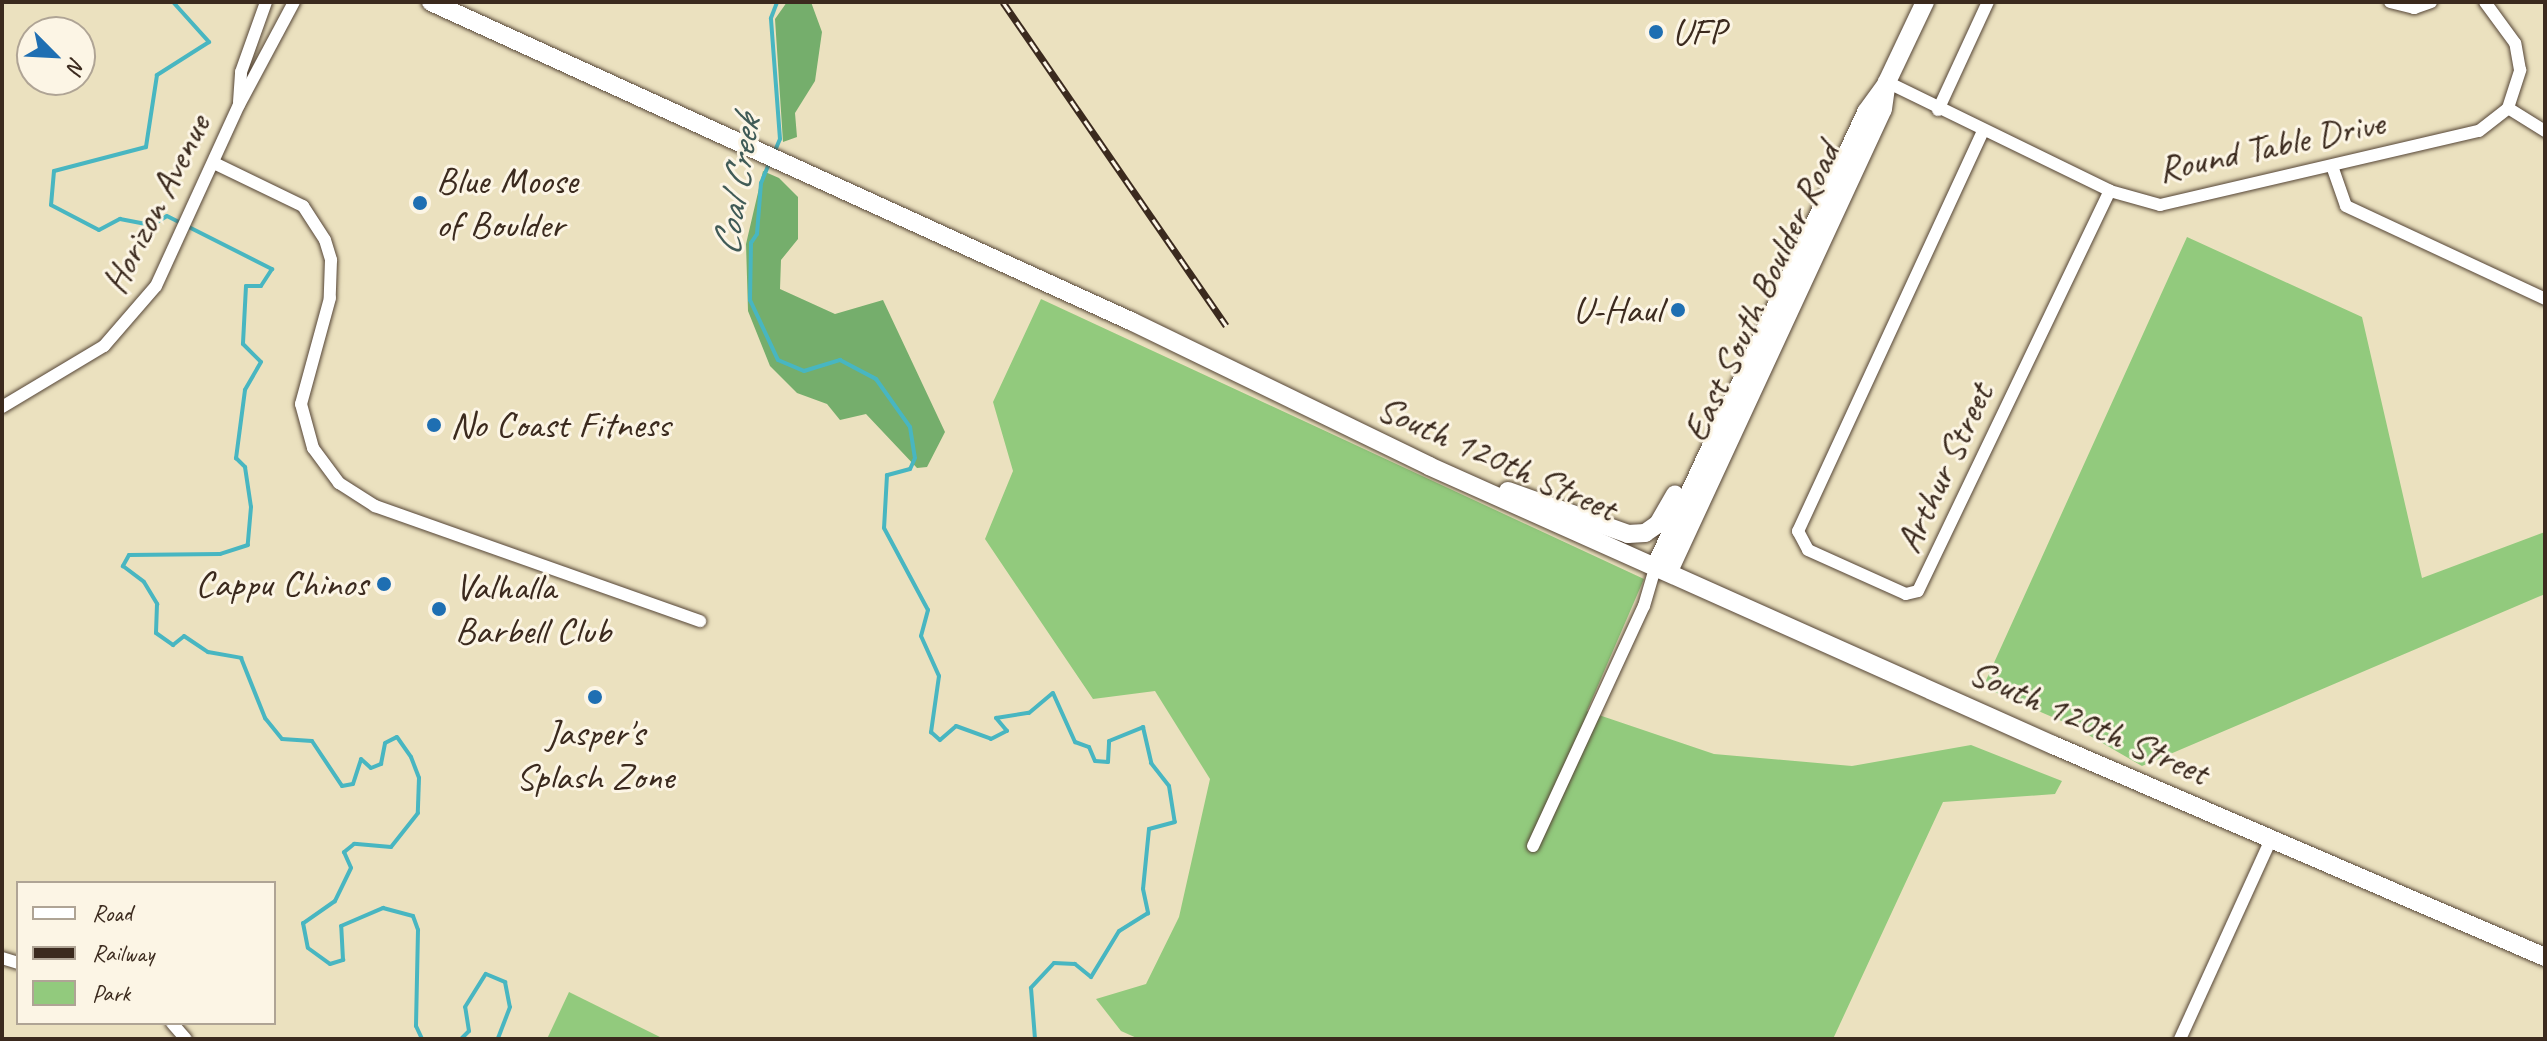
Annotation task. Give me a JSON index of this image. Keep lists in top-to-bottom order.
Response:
{
  "streets": {
    "main road": ["East South Boulder Road", "South 120th Street"],
    "street": ["Round Table Drive", "Horizon Avenue", "Arthur Street"]
  },
  "crossings": [
    ["Round Table Drive", "East South Boulder Road"],
    ["Round Table Drive", "Arthur Street"],
    ["East South Boulder Road", "South 120th Street"]
  ],
  "water": ["Coal Creek"],
  "places": [
    "UFP",
    "Blue Moose of Boulder",
    "U-Haul",
    "No Coast Fitness",
    "Cappu Chinos",
    "Valhalla Barbell Club",
    "Jasper's Splash Zone"
  ],
  "legend": ["Road", "Railway", "Park"],
  "north": "bottom right"
}
